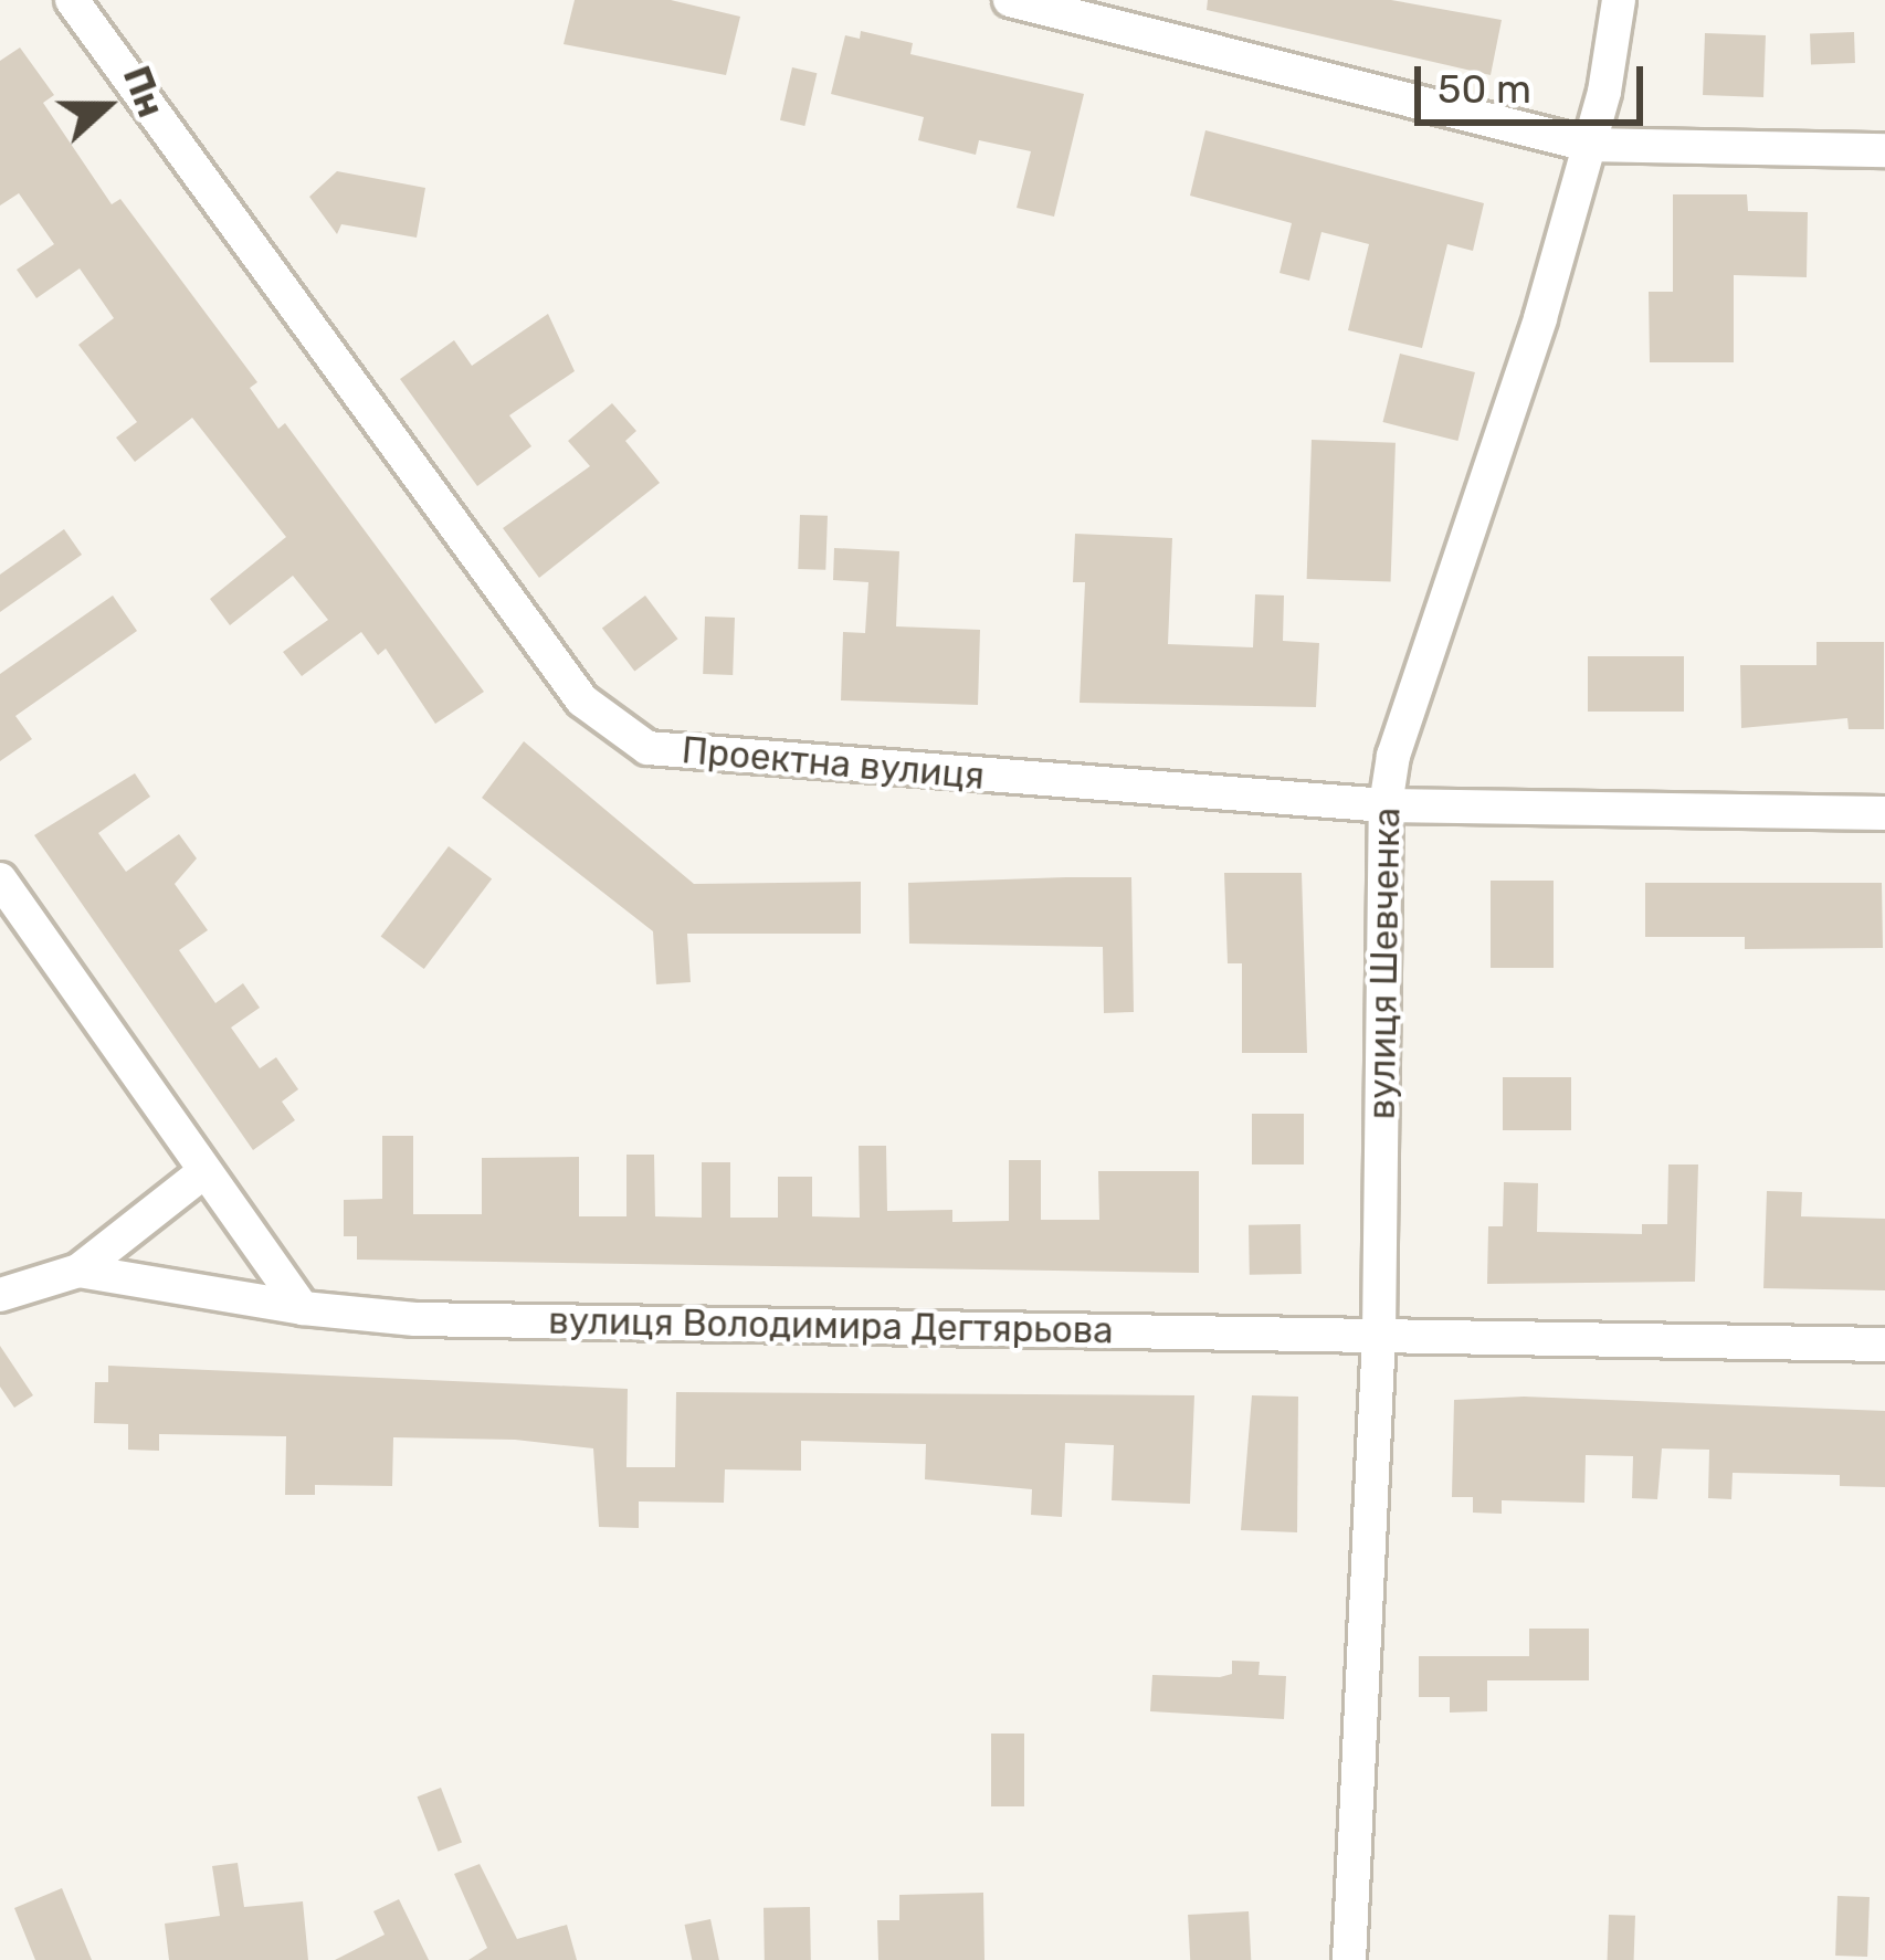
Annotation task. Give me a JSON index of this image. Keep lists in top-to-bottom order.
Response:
{
  "streets": {
    "street": ["Проектна вулиця", "вулиця Шевченка", "вулиця Володимира Дегтярьова"]
  },
  "crossings": [
    ["Проектна вулиця", "вулиця Шевченка"],
    ["вулиця Шевченка", "вулиця Володимира Дегтярьова"]
  ],
  "scale_bar": "50 m",
  "north": "right"
}
